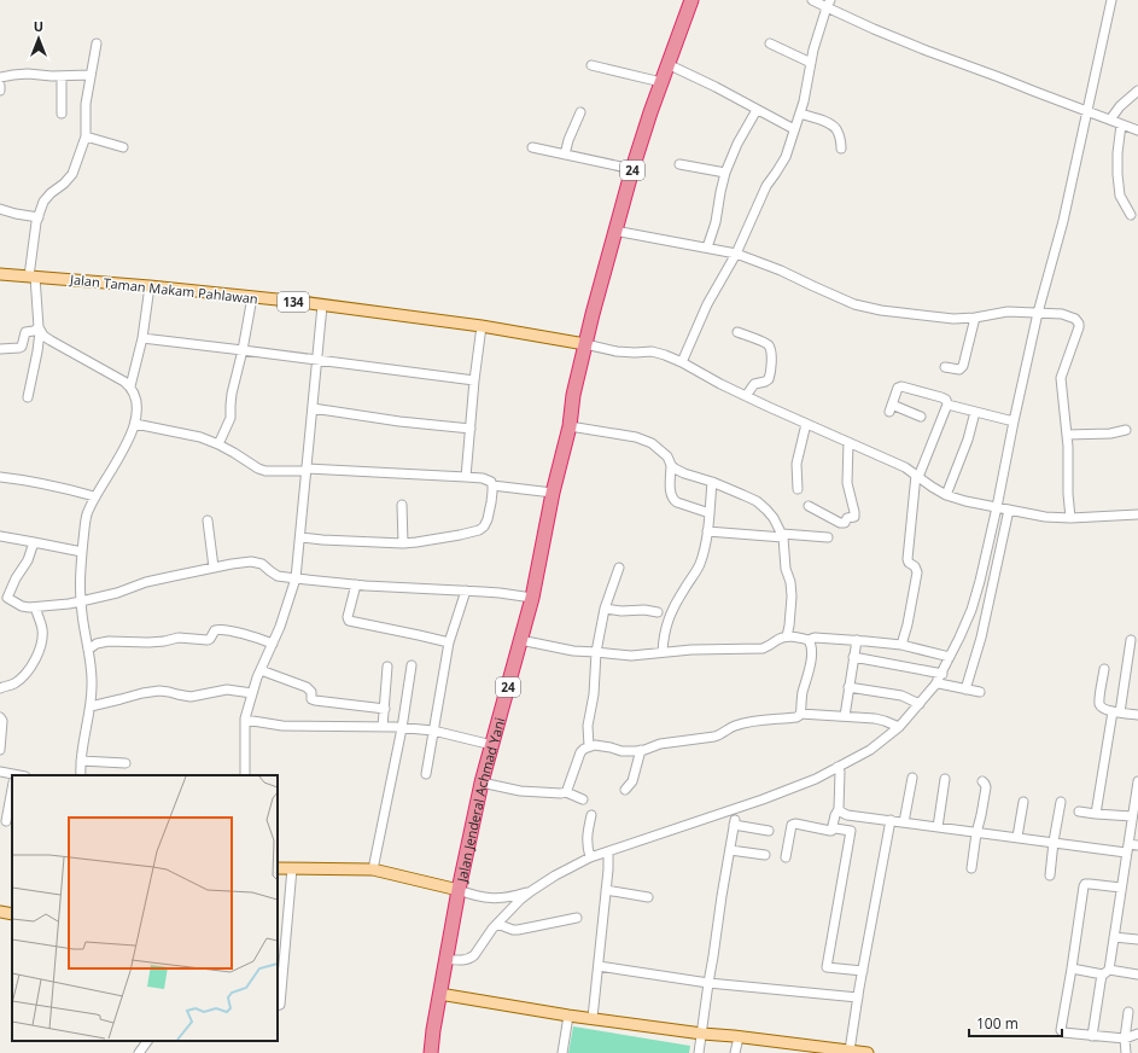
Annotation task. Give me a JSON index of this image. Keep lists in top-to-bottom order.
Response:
{
  "streets": {
    "highway": ["24", "Jalan Jenderal Achmad Yani"],
    "main road": ["Jalan Taman Makam Pahlawan", "134"]
  },
  "crossings": [
    ["24", "Jalan Taman Makam Pahlawan"],
    ["24", "Jalan Jenderal Achmad Yani"],
    ["Jalan Taman Makam Pahlawan", "Jalan Jenderal Achmad Yani"]
  ],
  "scale_bar": "100 m",
  "north": "top"
}
